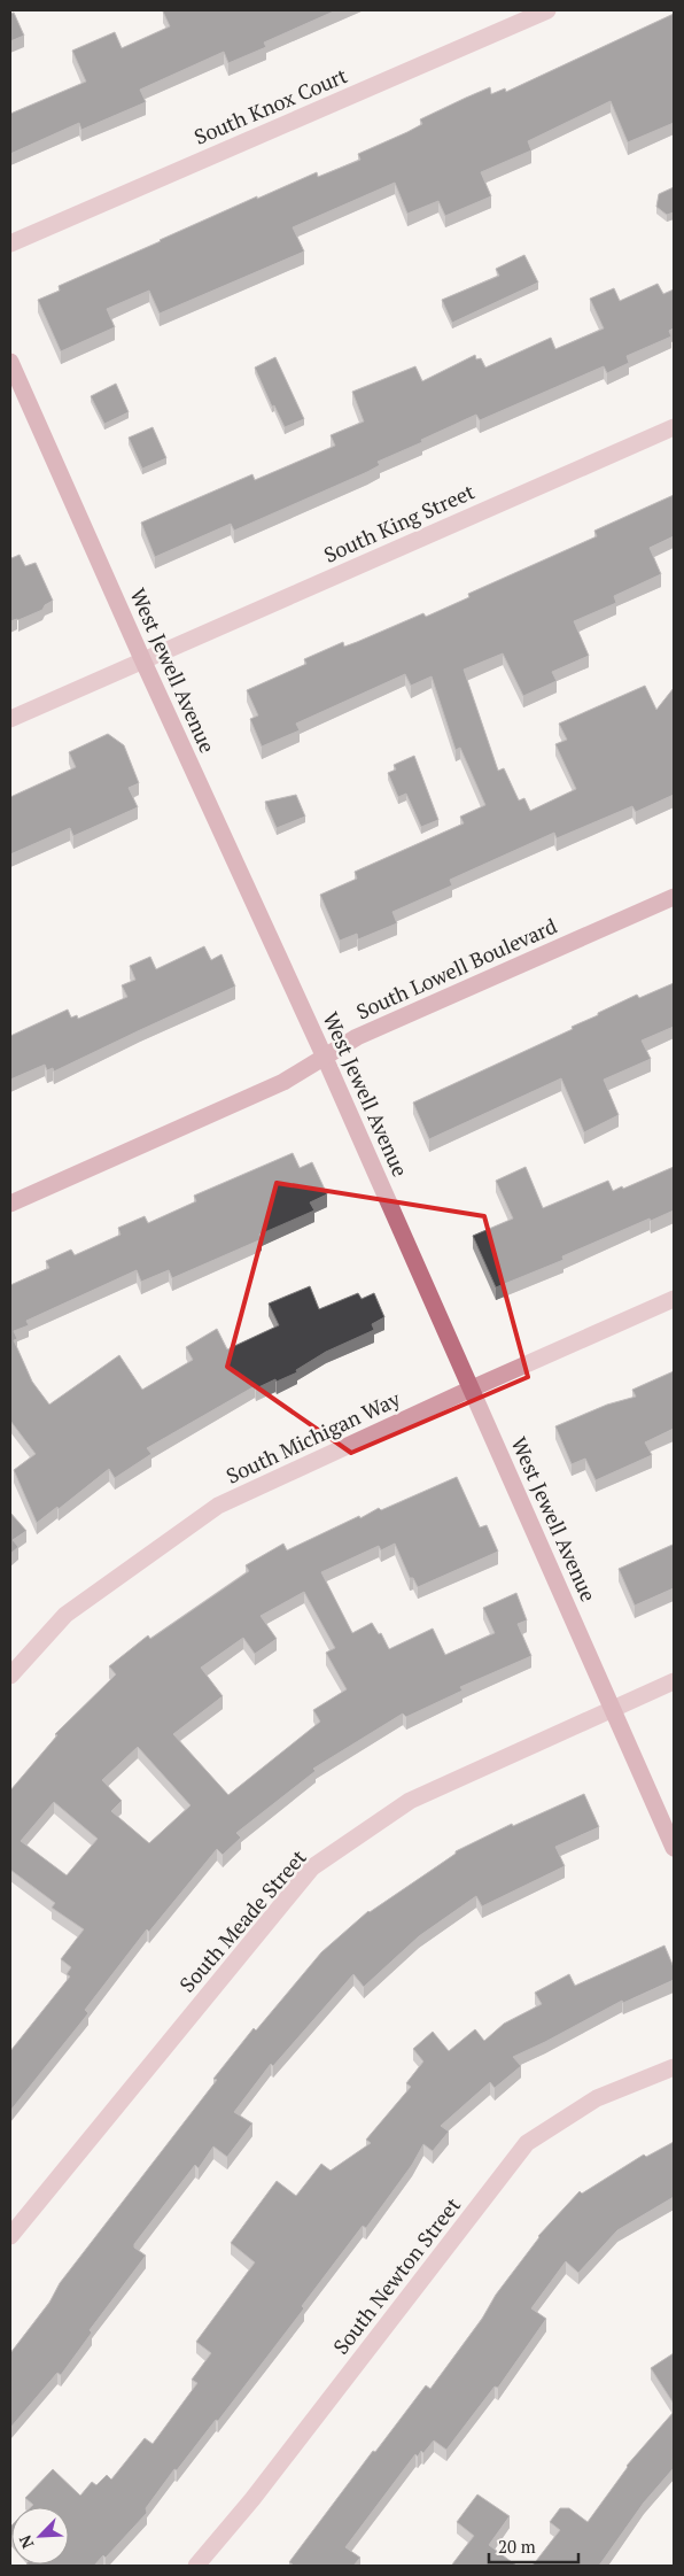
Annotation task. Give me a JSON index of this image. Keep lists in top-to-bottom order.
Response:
{
  "streets": {
    "main road": ["West Jewell Avenue", "South Lowell Boulevard"],
    "street": [
      "South Knox Court",
      "South King Street",
      "South Michigan Way",
      "South Meade Street",
      "South Newton Street"
    ]
  },
  "crossings": [
    ["South King Street", "West Jewell Avenue"],
    ["West Jewell Avenue", "South Lowell Boulevard"],
    ["West Jewell Avenue", "South Michigan Way"],
    ["West Jewell Avenue", "South Meade Street"]
  ],
  "scale_bar": "20 m",
  "north": "bottom left"
}
